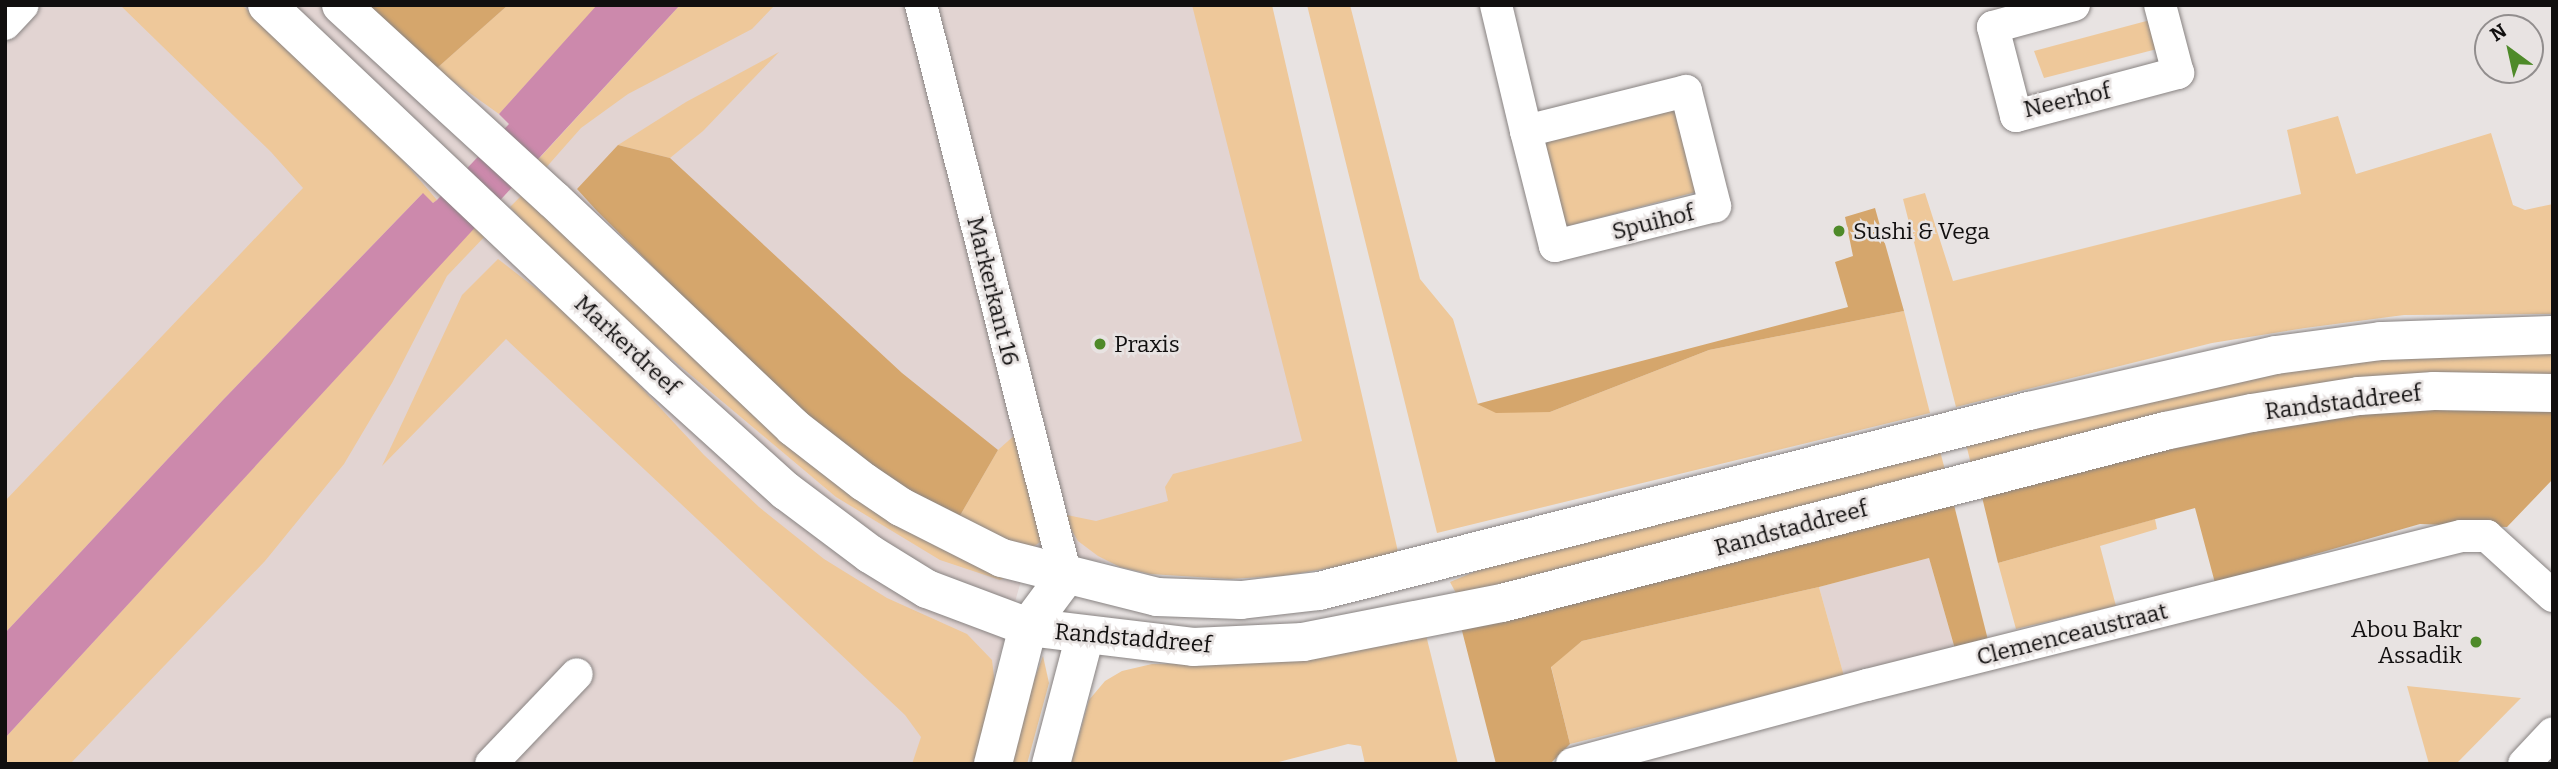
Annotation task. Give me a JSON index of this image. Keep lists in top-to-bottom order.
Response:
{
  "streets": {
    "main road": ["Markerdreef", "Randstaddreef"],
    "street": [
      "Neerhof",
      "Spuihof",
      "Markerkant 16",
      "Clemenceaustraat"
    ]
  },
  "crossings": [
    ["Markerkant 16", "Randstaddreef"],
    ["Markerdreef", "Randstaddreef"]
  ],
  "places": ["Sushi & Vega", "Praxis", "Abou Bakr Assadik"],
  "north": "top left"
}
